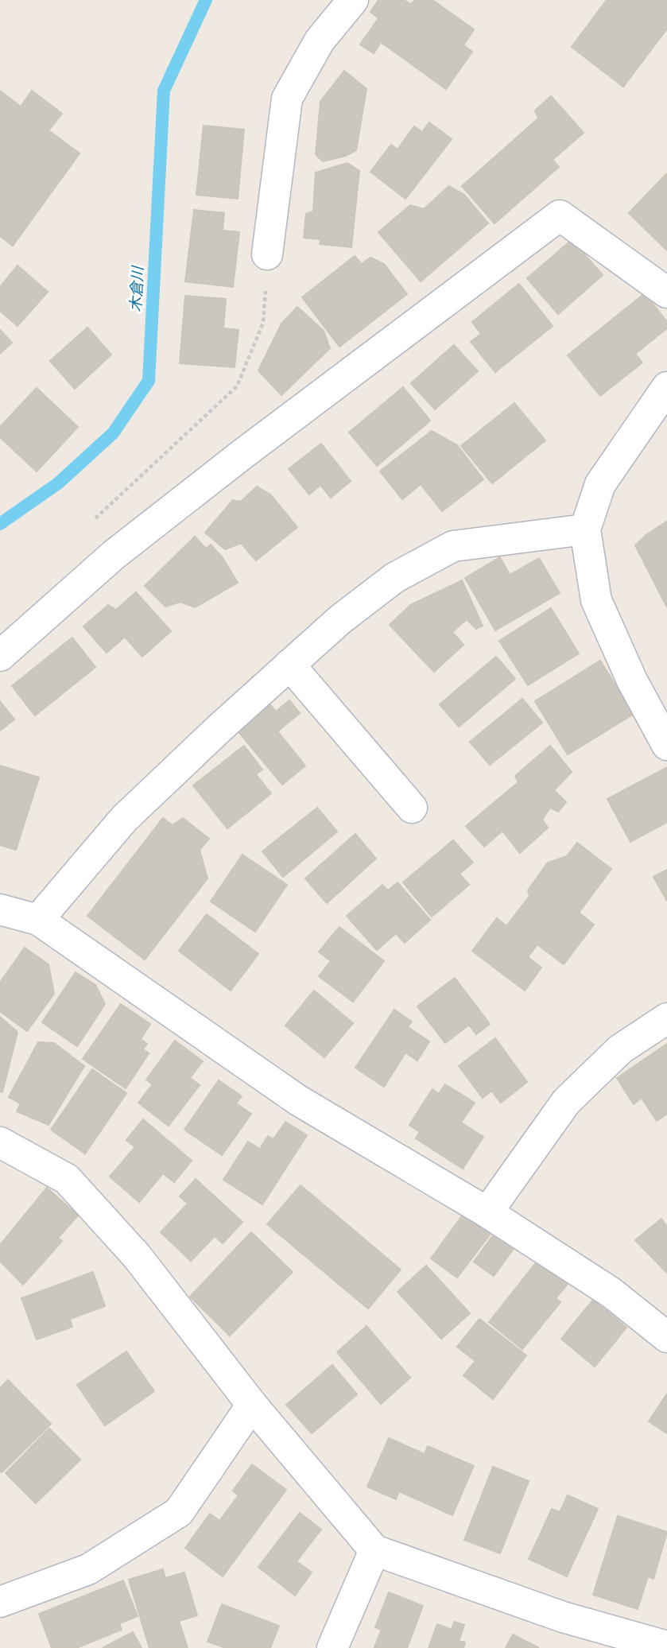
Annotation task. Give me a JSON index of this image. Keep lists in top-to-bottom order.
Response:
{
  "water": ["木倉川"]
}
